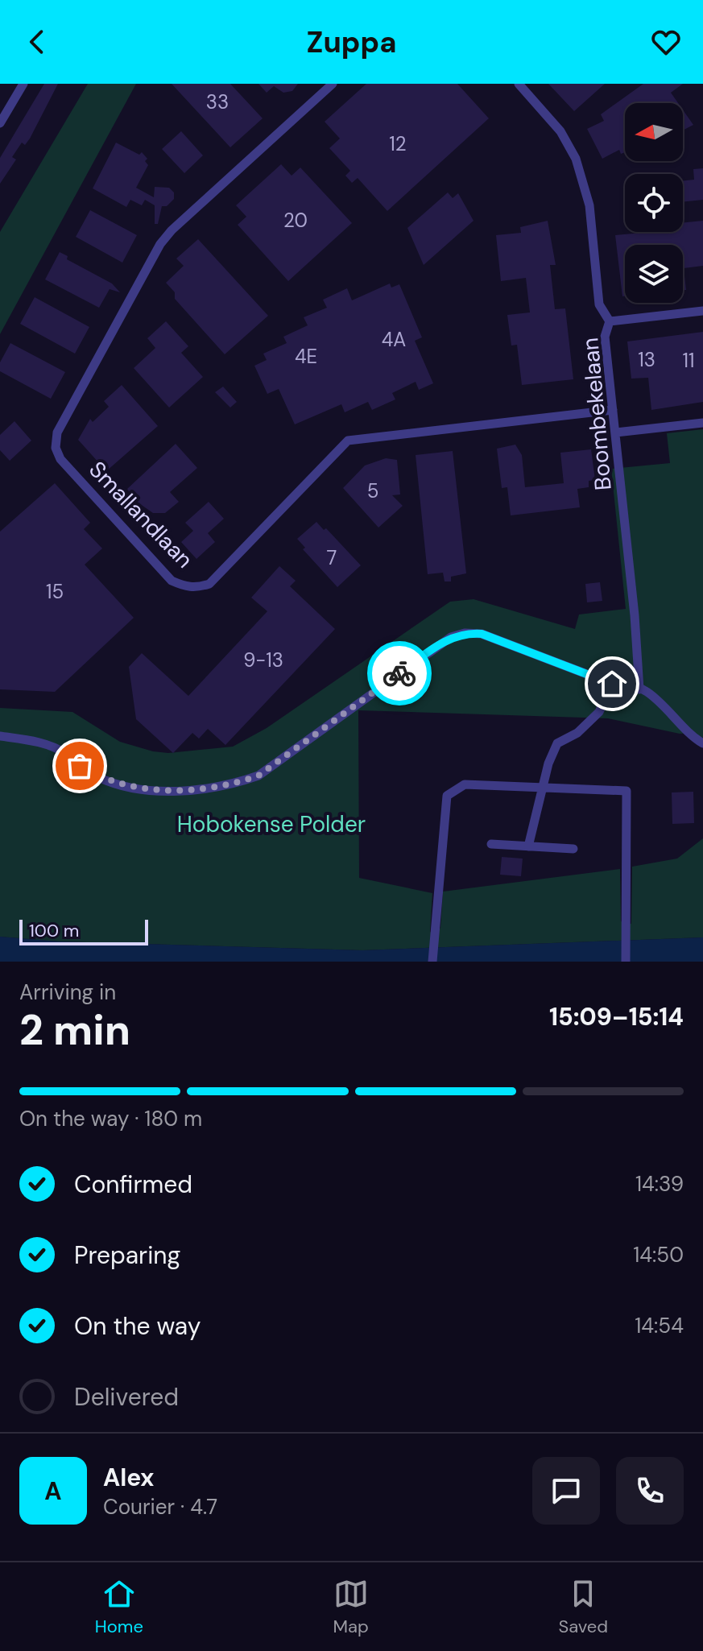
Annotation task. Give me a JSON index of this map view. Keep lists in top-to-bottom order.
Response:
{
  "streets": {
    "street": ["Boombekelaan", "Smallandlaan"]
  },
  "crossings": [
    ["Boombekelaan", "Smallandlaan"]
  ],
  "parks": ["Hobokense Polder"],
  "house_numbers": [
    "33",
    "12",
    "20",
    "4A",
    "4E",
    "13",
    "11",
    "5",
    "7",
    "15",
    "9-13"
  ],
  "scale_bar": "100 m",
  "north": "left",
  "page": {
    "header": "Zuppa",
    "scale": "100 m",
    "heading": ["2 min", "Arriving in", "15:09–15:14"],
    "panel": ["Alex", "Courier · 4.7"],
    "bar": "On the way · 180 m",
    "list": [
      ["Confirmed", "14:39"],
      ["Preparing", "14:50"],
      ["On the way", "14:54"],
      "Delivered"
    ],
    "round": "A",
    "tabs": ["Home", "Map", "Saved"]
  }
}
